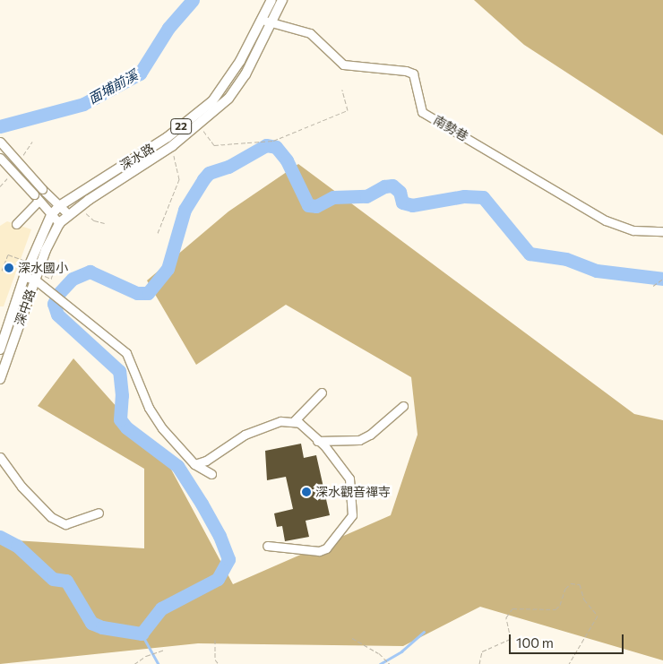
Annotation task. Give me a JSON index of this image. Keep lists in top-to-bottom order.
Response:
{
  "streets": {
    "main road": ["22", "深水路", "深中路"],
    "street": ["南勢巷"]
  },
  "crossings": [
    ["南勢巷", "深水路"],
    ["深水路", "深中路"]
  ],
  "water": ["面埔前溪"],
  "places": ["深水國小", "深水觀音禪寺"],
  "scale_bar": "100 m"
}
